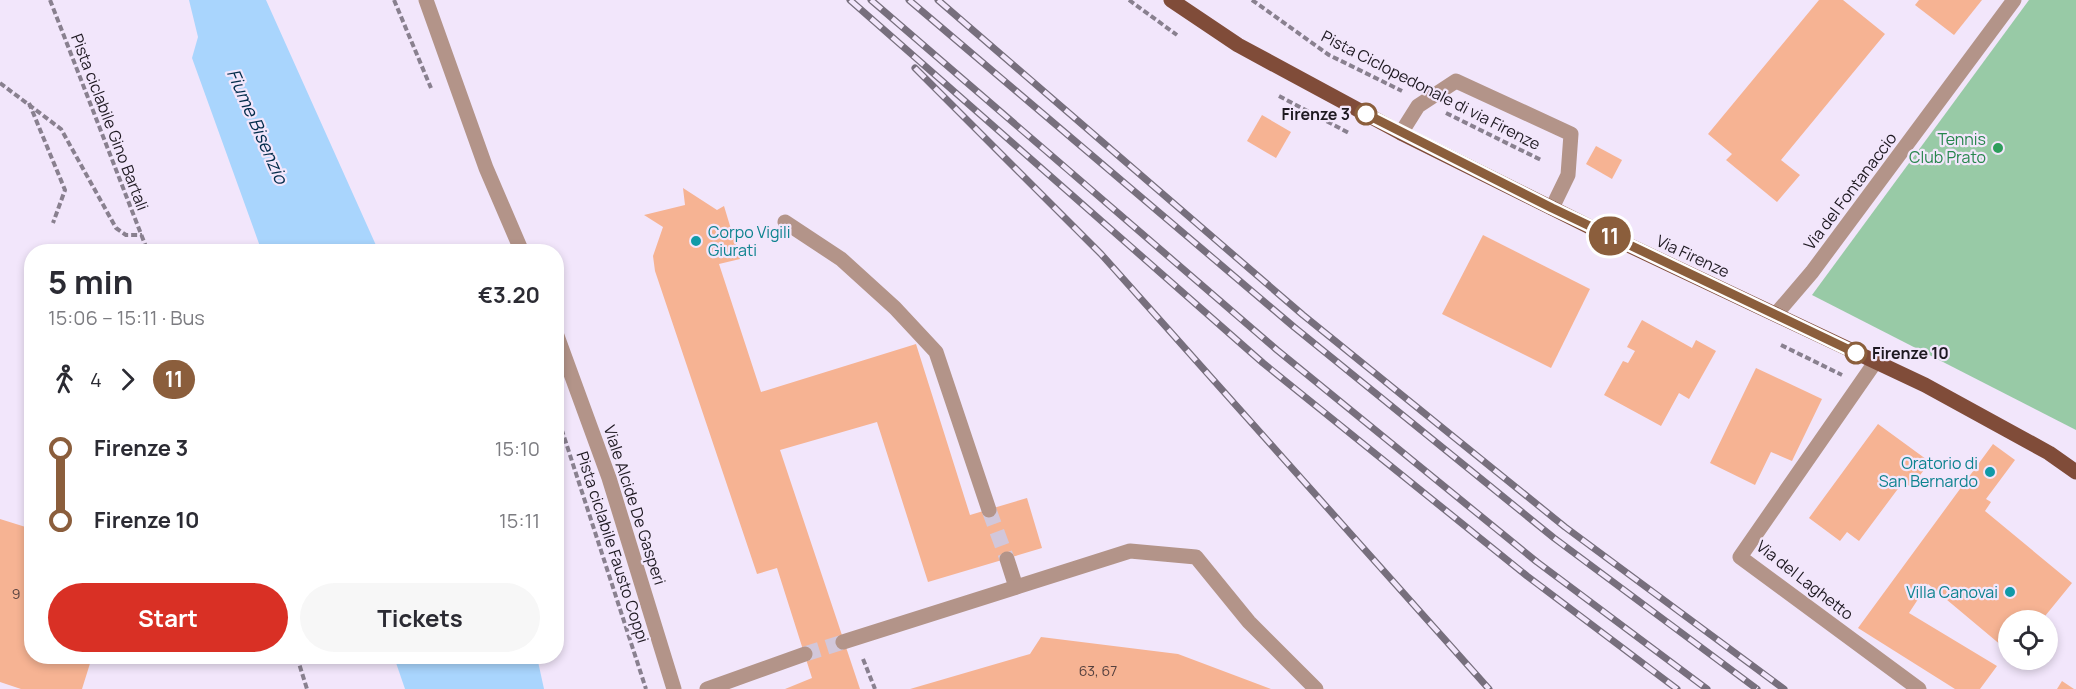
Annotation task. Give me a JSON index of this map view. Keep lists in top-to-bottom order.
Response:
{
  "streets": {
    "main road": ["Via Firenze"],
    "street": ["Via del Fontanaccio", "Viale Alcide De Gasperi", "Via del Laghetto"],
    "path": ["Pista Ciclopedonale di via Firenze", "Pista ciclabile Gino Bartali", "Pista ciclabile Fausto Coppi"]
  },
  "crossings": [
    ["Via del Fontanaccio", "Via Firenze"],
    ["Via Firenze", "Via del Laghetto"]
  ],
  "water": ["Fiume Bisenzio"],
  "places": [
    "Firenze 3",
    "Tennis Club Prato",
    "Corpo Vigili Giurati",
    "Firenze 10",
    "Oratorio di San Bernardo",
    "Villa Canovai"
  ],
  "lines": ["bus line 11"],
  "house_numbers": ["9", "63, 67"],
  "page": {
    "on_map": "11",
    "heading": ["5 min", "15:06 – 15:11 · Bus", "€3.20"],
    "legs": ["4", "11"],
    "list": [
      {
        "name": "Firenze 3",
        "value": "15:10"
      },
      {
        "name": "Firenze 10",
        "value": "15:11"
      }
    ],
    "buttons": ["Start", "Tickets"]
  }
}
